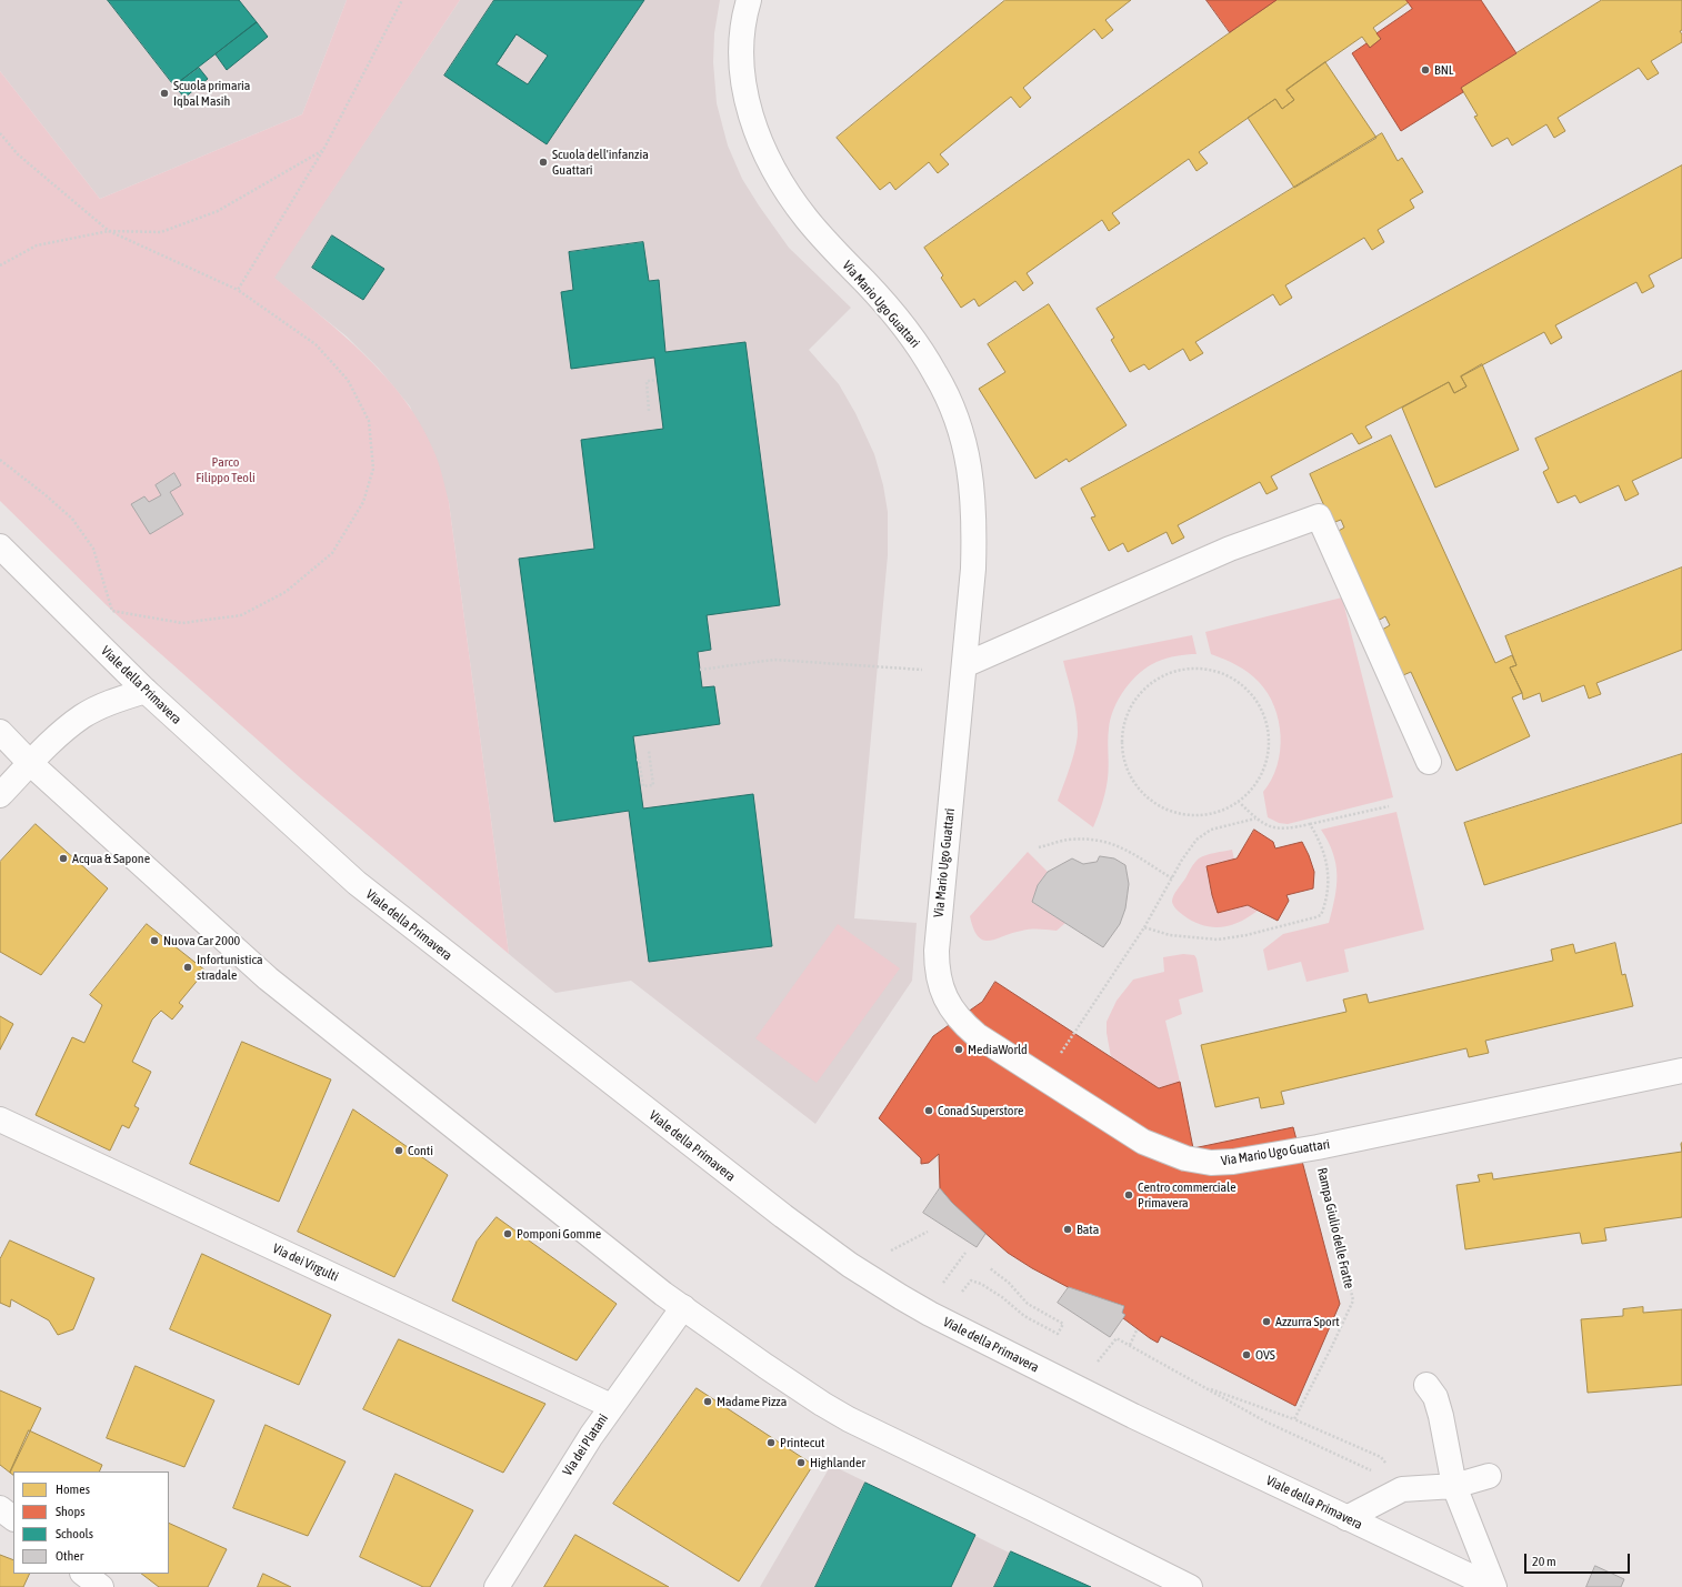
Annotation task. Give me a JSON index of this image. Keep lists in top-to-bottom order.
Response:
{
  "streets": {
    "main road": [
      "Via Mario Ugo Guattari",
      "Viale della Primavera",
      "Via dei Virgulti",
      "Via dei Platani"
    ],
    "path": ["Rampa Giulio delle Fratte"]
  },
  "crossings": [
    ["Via Mario Ugo Guattari", "Rampa Giulio delle Fratte"],
    ["Via dei Virgulti", "Via dei Platani"]
  ],
  "parks": ["Parco Filippo Teoli"],
  "places": [
    "BNL",
    "Scuola primaria Iqbal Masih",
    "Scuola dell'infanzia Guattari",
    "Acqua & Sapone",
    "Nuova Car 2000",
    "Infortunistica stradale",
    "MediaWorld",
    "Conad Superstore",
    "Conti",
    "Centro commerciale Primavera",
    "Bata",
    "Pomponi Gomme",
    "Azzurra Sport",
    "OVS",
    "Madame Pizza",
    "Printecut",
    "Highlander"
  ],
  "legend": [
    "Homes",
    "Shops",
    "Schools",
    "Other"
  ],
  "scale_bar": "20 m"
}
